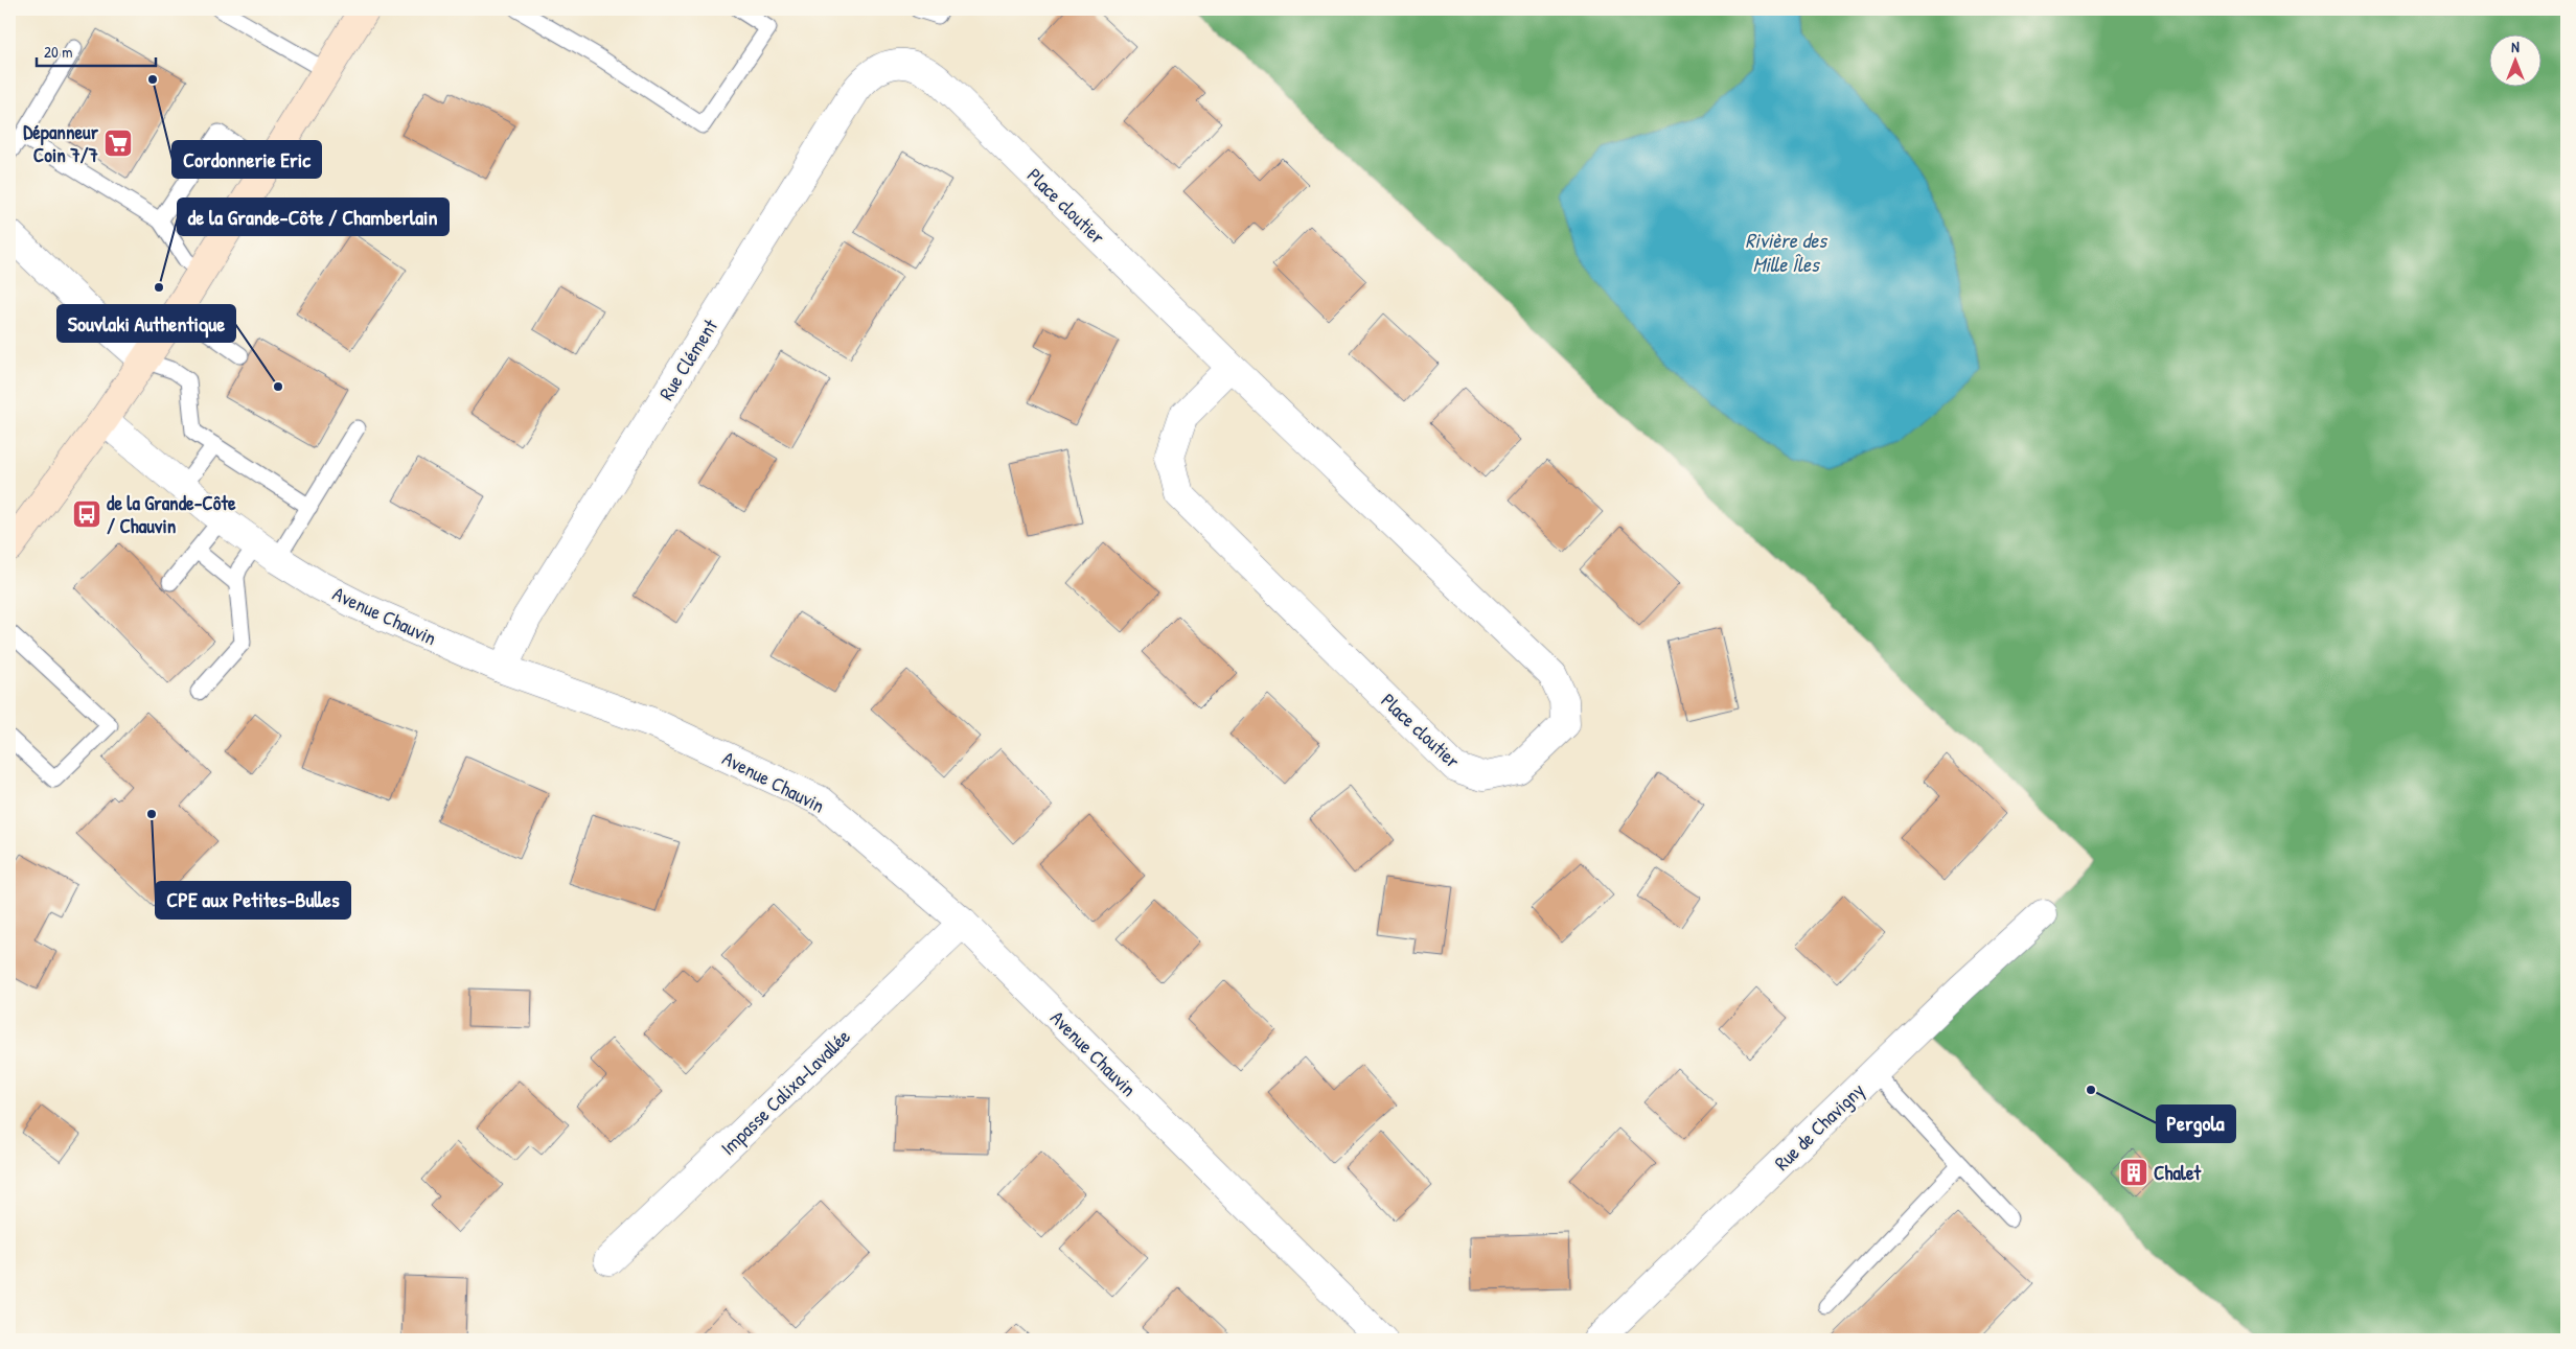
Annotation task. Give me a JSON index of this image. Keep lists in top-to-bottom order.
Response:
{
  "streets": {
    "street": [
      "Place cloutier",
      "Rue Clément",
      "Avenue Chauvin",
      "Impasse Calixa-Lavallée",
      "Rue de Chavigny"
    ]
  },
  "crossings": [
    ["Place cloutier", "Rue Clément"],
    ["Rue Clément", "Avenue Chauvin"],
    ["Avenue Chauvin", "Impasse Calixa-Lavallée"]
  ],
  "water": ["Rivière des Mille Îles"],
  "places": {
    "other": [
      "Cordonnerie Eric",
      "de la Grande-Côte / Chamberlain",
      "Souvlaki Authentique",
      "CPE aux Petites-Bulles",
      "Pergola"
    ],
    "supermarket": ["Dépanneur Coin 7/7"],
    "bus stop": ["de la Grande-Côte / Chauvin"],
    "building": ["Chalet"]
  },
  "scale_bar": "20 m",
  "north": "top"
}
